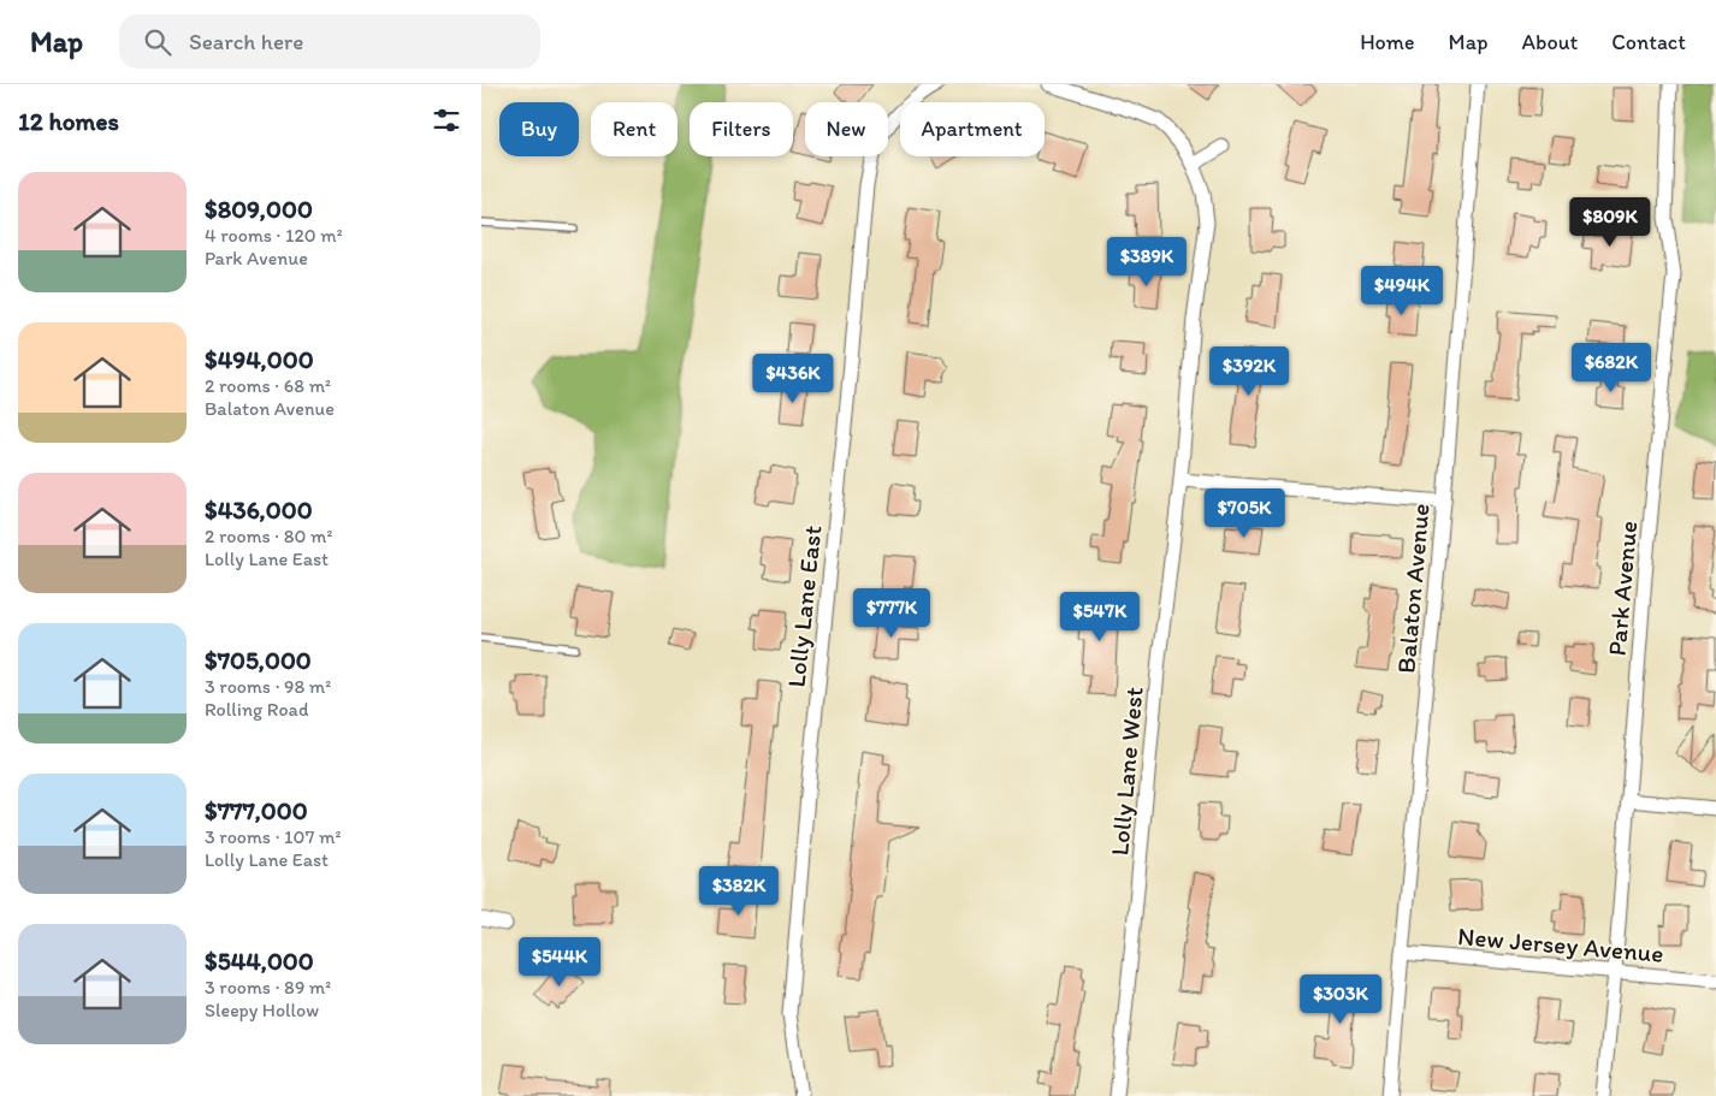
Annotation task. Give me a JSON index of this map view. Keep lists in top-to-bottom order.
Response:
{
  "streets": {
    "street": [
      "Balaton Avenue",
      "Park Avenue",
      "Lolly Lane East",
      "Lolly Lane West",
      "New Jersey Avenue"
    ]
  },
  "crossings": [
    ["Balaton Avenue", "New Jersey Avenue"],
    ["Park Avenue", "New Jersey Avenue"]
  ],
  "page": {
    "header": "Map",
    "search": "Search here",
    "nav": [
      "Home",
      "Map",
      "About",
      "Contact"
    ],
    "heading": "12 homes",
    "chip": [
      "Buy",
      "Rent",
      "Filters",
      "New",
      "Apartment"
    ],
    "list": [
      {
        "name": "$809,000",
        "note": "4 rooms · 120 m² · Park Avenue"
      },
      {
        "name": "$494,000",
        "note": "2 rooms · 68 m² · Balaton Avenue"
      },
      {
        "name": "$436,000",
        "note": "2 rooms · 80 m² · Lolly Lane East"
      },
      {
        "name": "$705,000",
        "note": "3 rooms · 98 m² · Rolling Road"
      },
      {
        "name": "$777,000",
        "note": "3 rooms · 107 m² · Lolly Lane East"
      },
      {
        "name": "$544,000",
        "note": "3 rooms · 89 m² · Sleepy Hollow"
      }
    ],
    "price": [
      "$809K",
      "$389K",
      "$494K",
      "$682K",
      "$392K",
      "$436K",
      "$705K",
      "$777K",
      "$547K",
      "$382K",
      "$544K",
      "$303K"
    ]
  }
}
